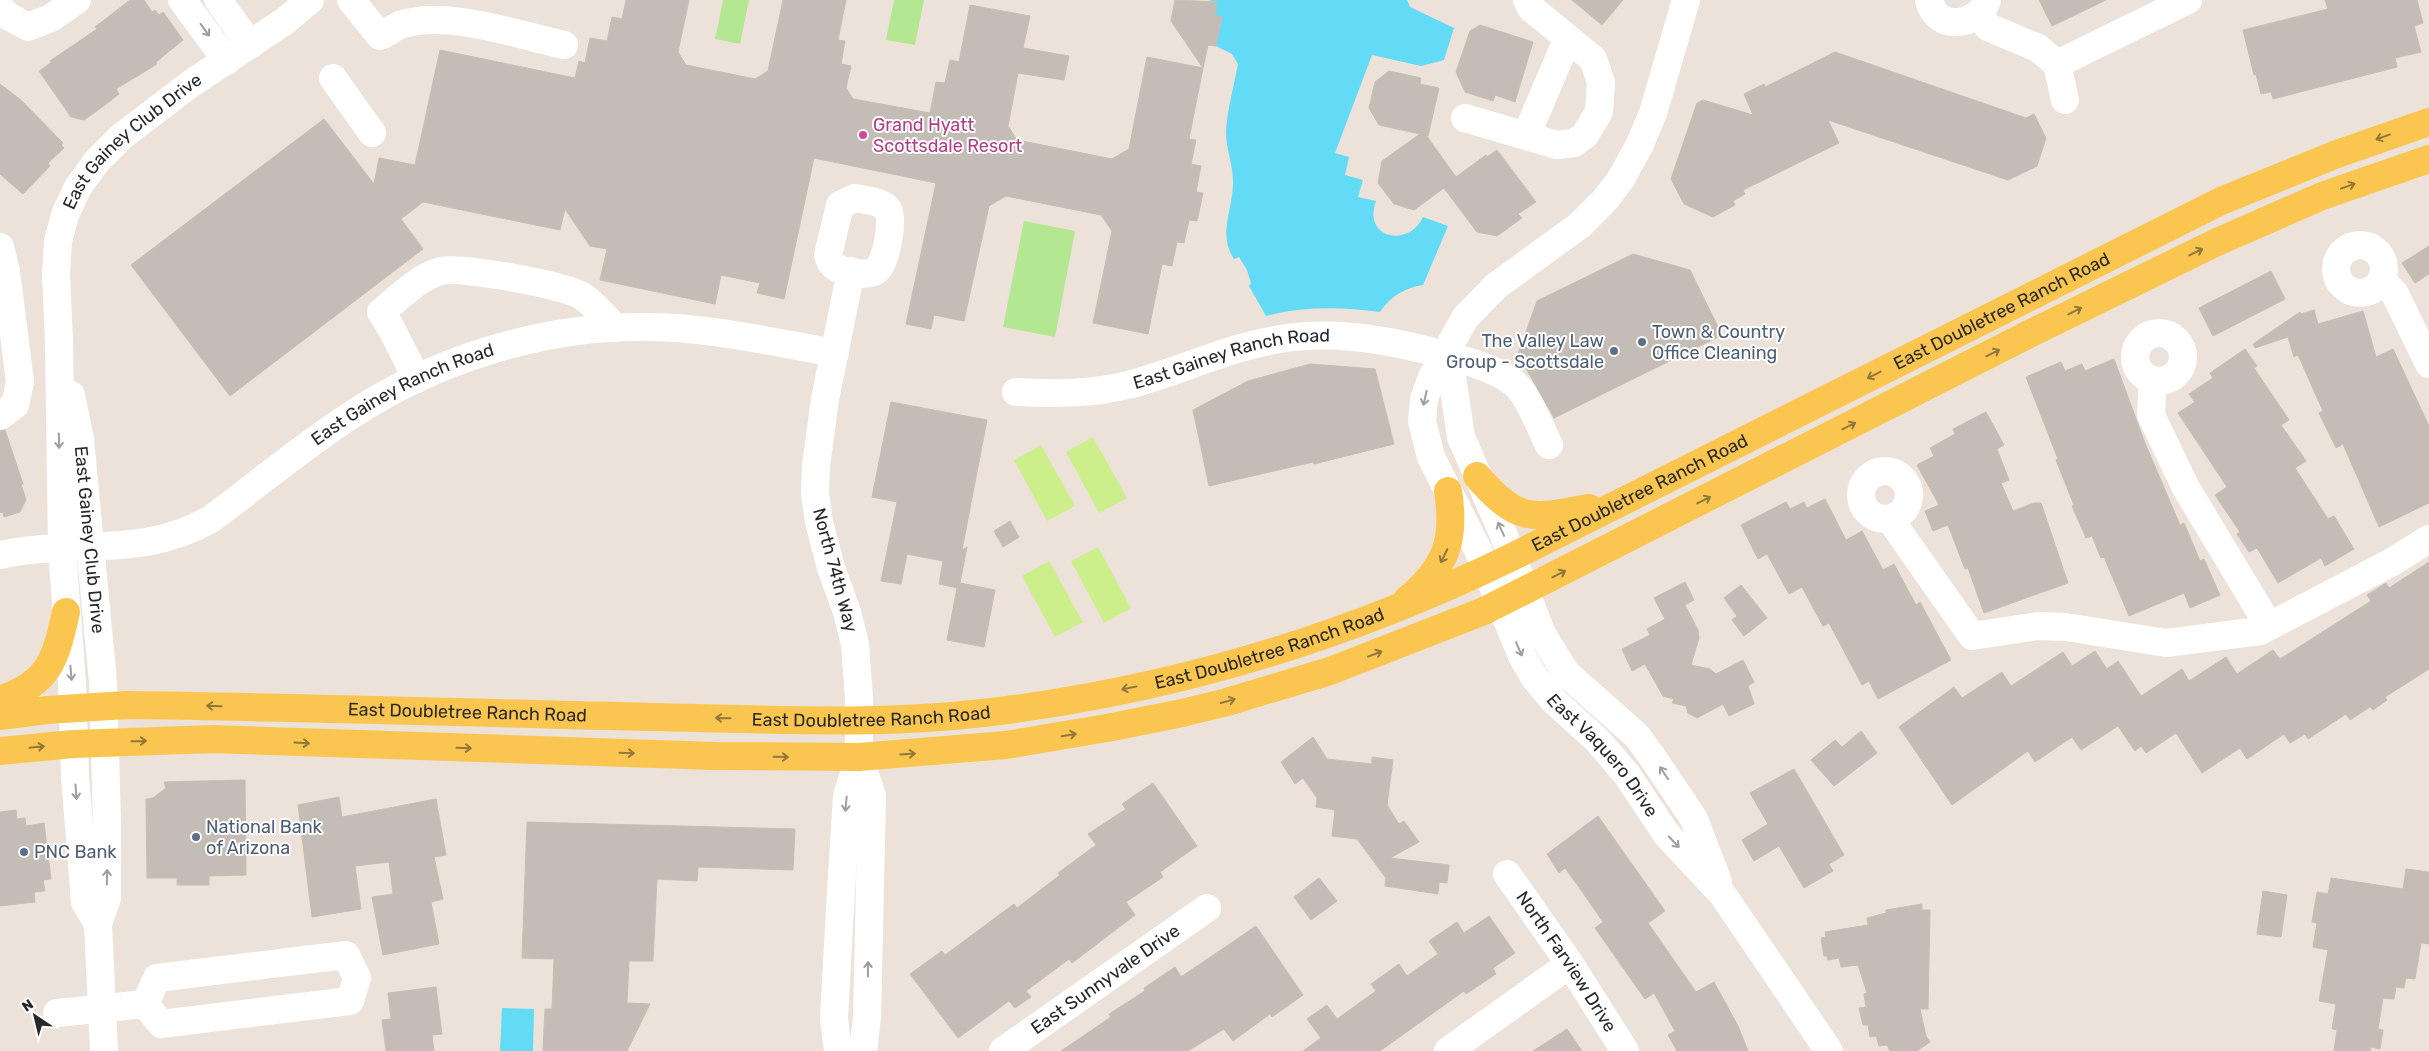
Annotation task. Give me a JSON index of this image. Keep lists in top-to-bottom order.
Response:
{
  "streets": {
    "main road": ["East Doubletree Ranch Road"],
    "street": [
      "East Gainey Club Drive",
      "East Gainey Ranch Road",
      "North 74th Way",
      "East Vaquero Drive",
      "North Farview Drive",
      "East Sunnyvale Drive"
    ]
  },
  "crossings": [
    ["East Gainey Club Drive", "East Doubletree Ranch Road"],
    ["East Gainey Club Drive", "East Gainey Ranch Road"],
    ["East Doubletree Ranch Road", "North 74th Way"],
    ["East Doubletree Ranch Road", "East Vaquero Drive"],
    ["East Gainey Ranch Road", "North 74th Way"],
    ["East Gainey Ranch Road", "East Vaquero Drive"]
  ],
  "places": [
    "Grand Hyatt Scottsdale Resort",
    "Town & Country Office Cleaning",
    "The Valley Law Group - Scottsdale",
    "National Bank of Arizona",
    "PNC Bank"
  ],
  "north": "top left"
}
